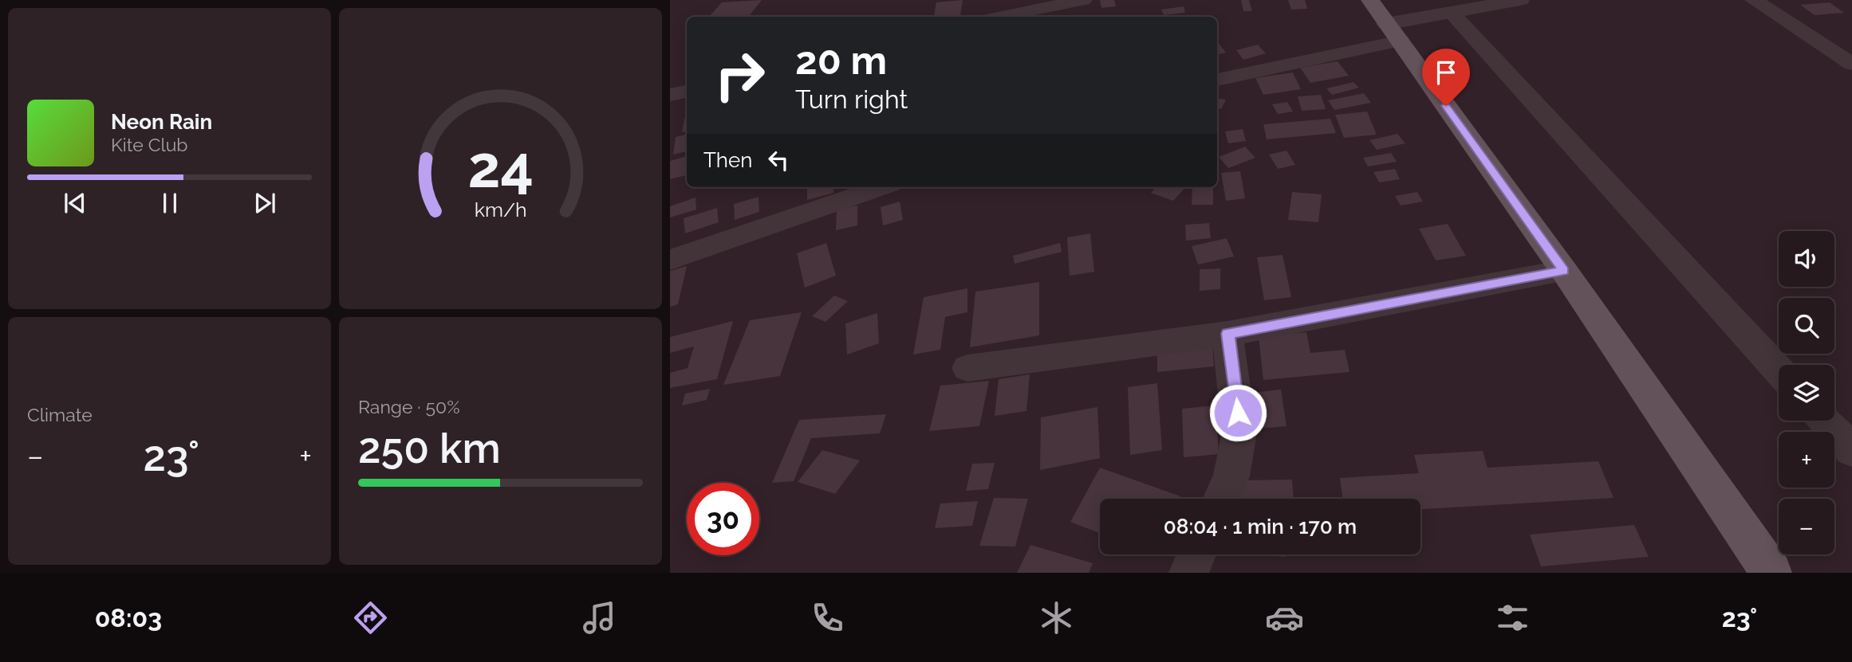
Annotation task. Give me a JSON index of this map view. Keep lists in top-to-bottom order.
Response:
{
  "page": {
    "turn": ["20 m", "Turn right"],
    "song": ["Neon Rain", "Kite Club"],
    "then": "Then",
    "map_buttons": ["+", "−"],
    "tile": [
      "Climate",
      ["Range · 50%", "250 km"]
    ],
    "heat": ["−", "23°", "+"],
    "limit": "30",
    "trip": "08:04 · 1 min · 170 m",
    "tabs": ["08:03", "23°"],
    "gauge": ["24", "km/h"]
  }
}
